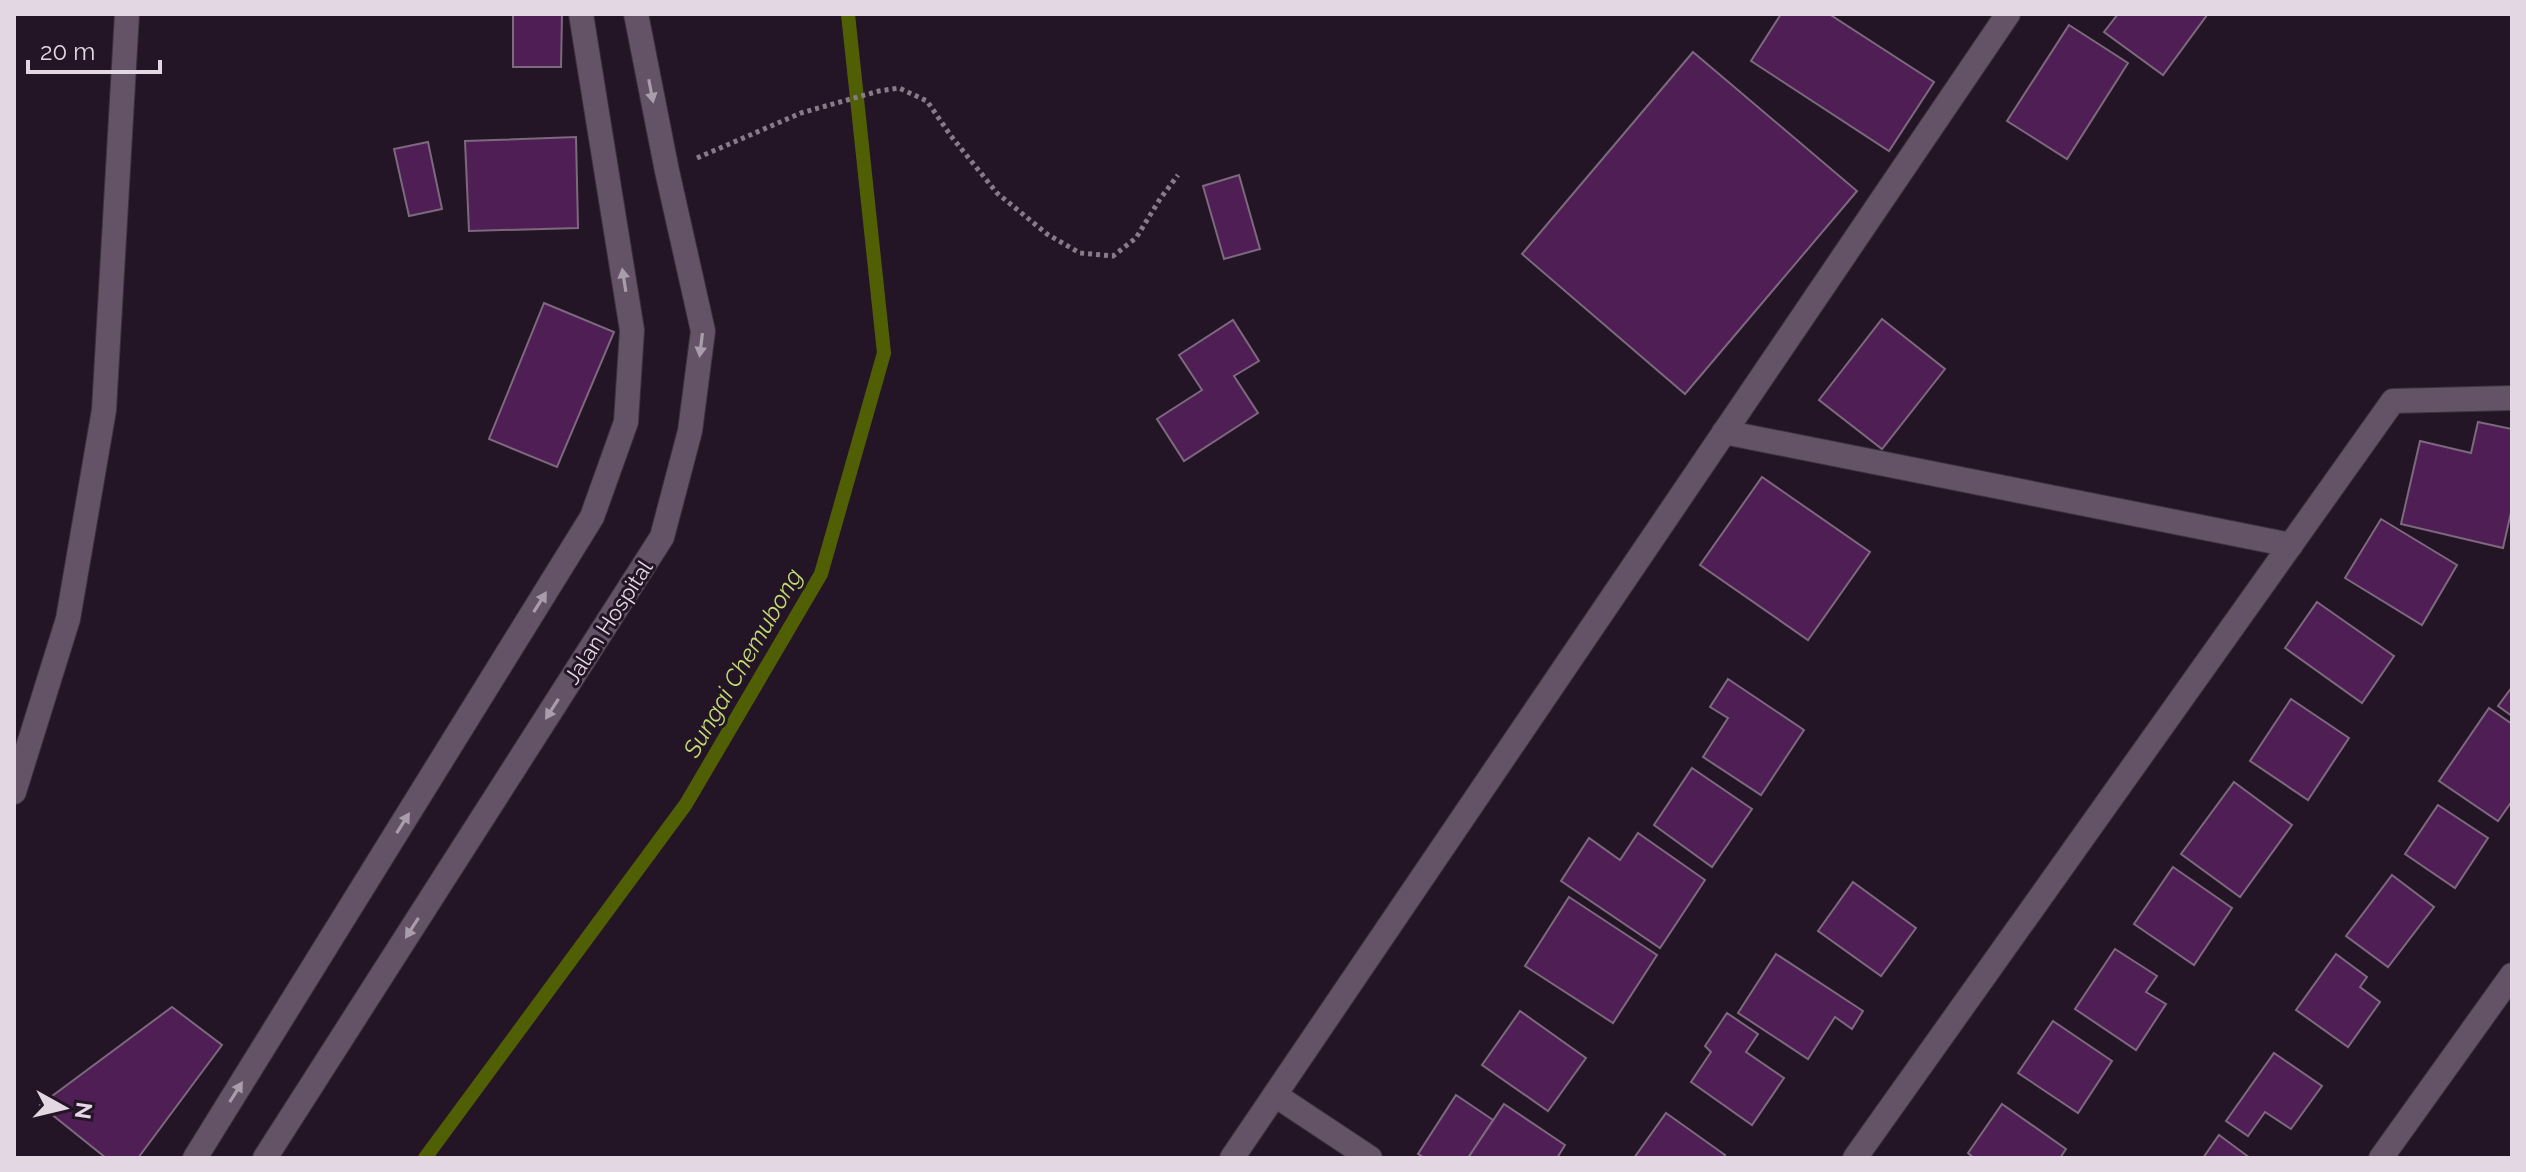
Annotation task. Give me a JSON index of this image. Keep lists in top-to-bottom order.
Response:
{
  "streets": {
    "street": ["Jalan Hospital"]
  },
  "water": ["Sungai Chemubong"],
  "scale_bar": "20 m",
  "north": "right"
}
